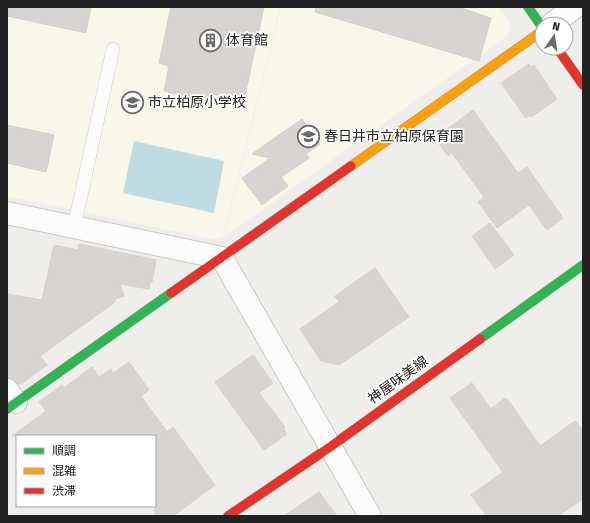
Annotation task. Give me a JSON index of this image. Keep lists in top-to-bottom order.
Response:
{
  "streets": {
    "street": ["神屋味美線"]
  },
  "places": {
    "building": ["体育館"],
    "school or university": ["市立柏原小学校", "春日井市立柏原保育園"]
  },
  "legend": ["順調", "混雑", "渋滞"],
  "north": "top"
}
